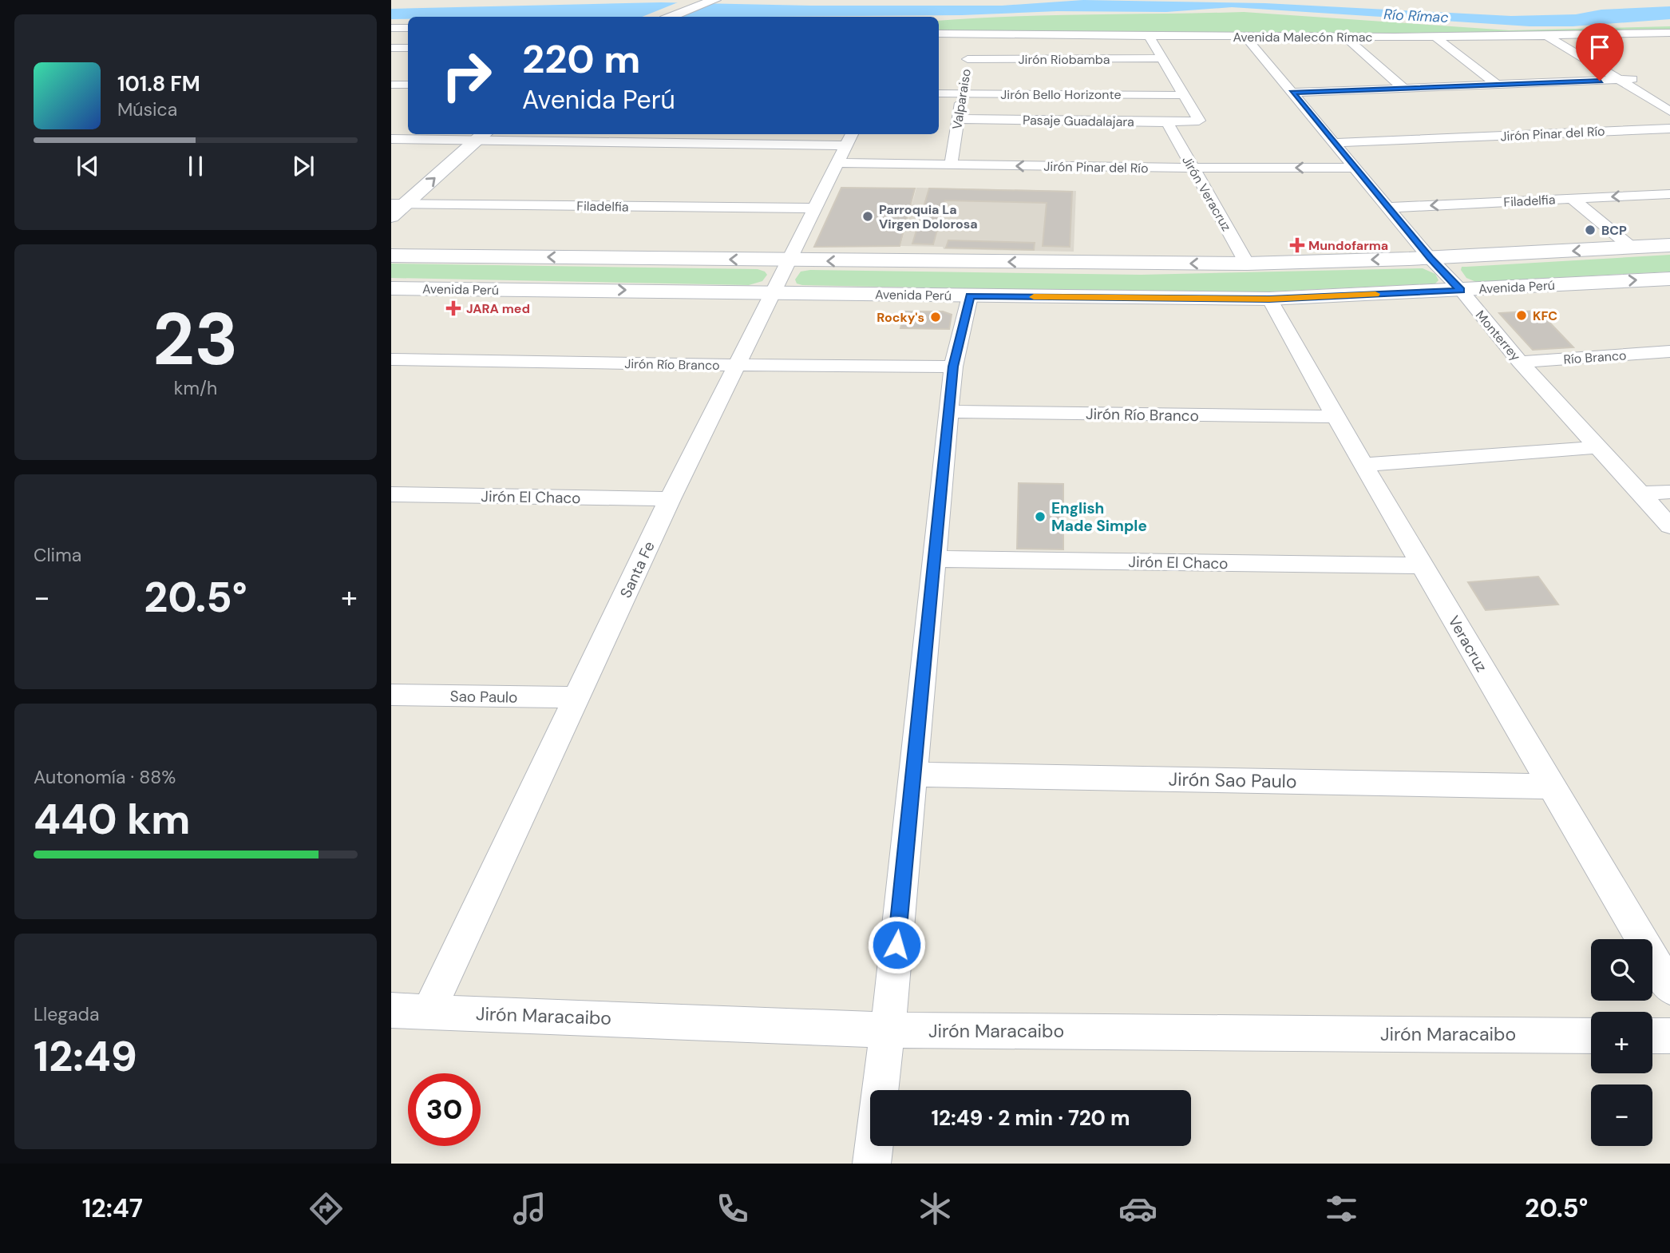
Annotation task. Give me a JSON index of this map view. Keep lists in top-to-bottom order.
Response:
{
  "streets": {
    "main road": ["Avenida Perú"],
    "street": [
      "Avenida Malecón Rímac",
      "Jirón Riobamba",
      "Jirón Bello Horizonte",
      "Valparaiso",
      "Pasaje Guadalajara",
      "Jirón Pinar del Río",
      "Jirón Veracruz",
      "Filadelfia",
      "Monterrey",
      "Río Branco",
      "Jirón Río Branco",
      "Jirón El Chaco",
      "Santa Fe",
      "Veracruz",
      "Sao Paulo",
      "Jirón Sao Paulo",
      "Jirón Maracaibo"
    ]
  },
  "crossings": [
    ["Avenida Malecón Rímac", "Jirón Riobamba"],
    ["Avenida Malecón Rímac", "Valparaiso"],
    ["Avenida Malecón Rímac", "Monterrey"],
    ["Jirón Riobamba", "Valparaiso"],
    ["Jirón Bello Horizonte", "Valparaiso"],
    ["Jirón Bello Horizonte", "Pasaje Guadalajara"],
    ["Valparaiso", "Pasaje Guadalajara"],
    ["Valparaiso", "Jirón Pinar del Río"],
    ["Pasaje Guadalajara", "Jirón Veracruz"],
    ["Jirón Pinar del Río", "Jirón Veracruz"],
    ["Jirón Pinar del Río", "Monterrey"],
    ["Jirón Pinar del Río", "Santa Fe"],
    ["Filadelfia", "Monterrey"],
    ["Filadelfia", "Santa Fe"],
    ["Avenida Perú", "Monterrey"],
    ["Avenida Perú", "Santa Fe"],
    ["Avenida Perú", "Veracruz"],
    ["Monterrey", "Río Branco"],
    ["Jirón Río Branco", "Santa Fe"],
    ["Jirón Río Branco", "Veracruz"],
    ["Jirón El Chaco", "Santa Fe"],
    ["Jirón El Chaco", "Veracruz"],
    ["Santa Fe", "Sao Paulo"],
    ["Santa Fe", "Jirón Maracaibo"],
    ["Veracruz", "Jirón Sao Paulo"]
  ],
  "one_way": ["Jirón Pinar del Río"],
  "water": ["Río Rímac"],
  "places": {
    "other": [
      "Parroquia La Virgen Dolorosa",
      "BCP",
      "KFC",
      "Rocky's",
      "English Made Simple"
    ],
    "health": ["Mundofarma", "JARA med"]
  },
  "page": {
    "turn": ["220 m", "Avenida Perú"],
    "song": ["101.8 FM", "Música"],
    "tile": [
      ["23", "km/h"],
      "Clima",
      ["Autonomía · 88%", "440 km"],
      ["Llegada", "12:49"]
    ],
    "heat": ["−", "20.5°", "+"],
    "map_buttons": ["+", "−"],
    "limit": "30",
    "trip": "12:49 · 2 min · 720 m",
    "tabs": ["12:47", "20.5°"]
  }
}
